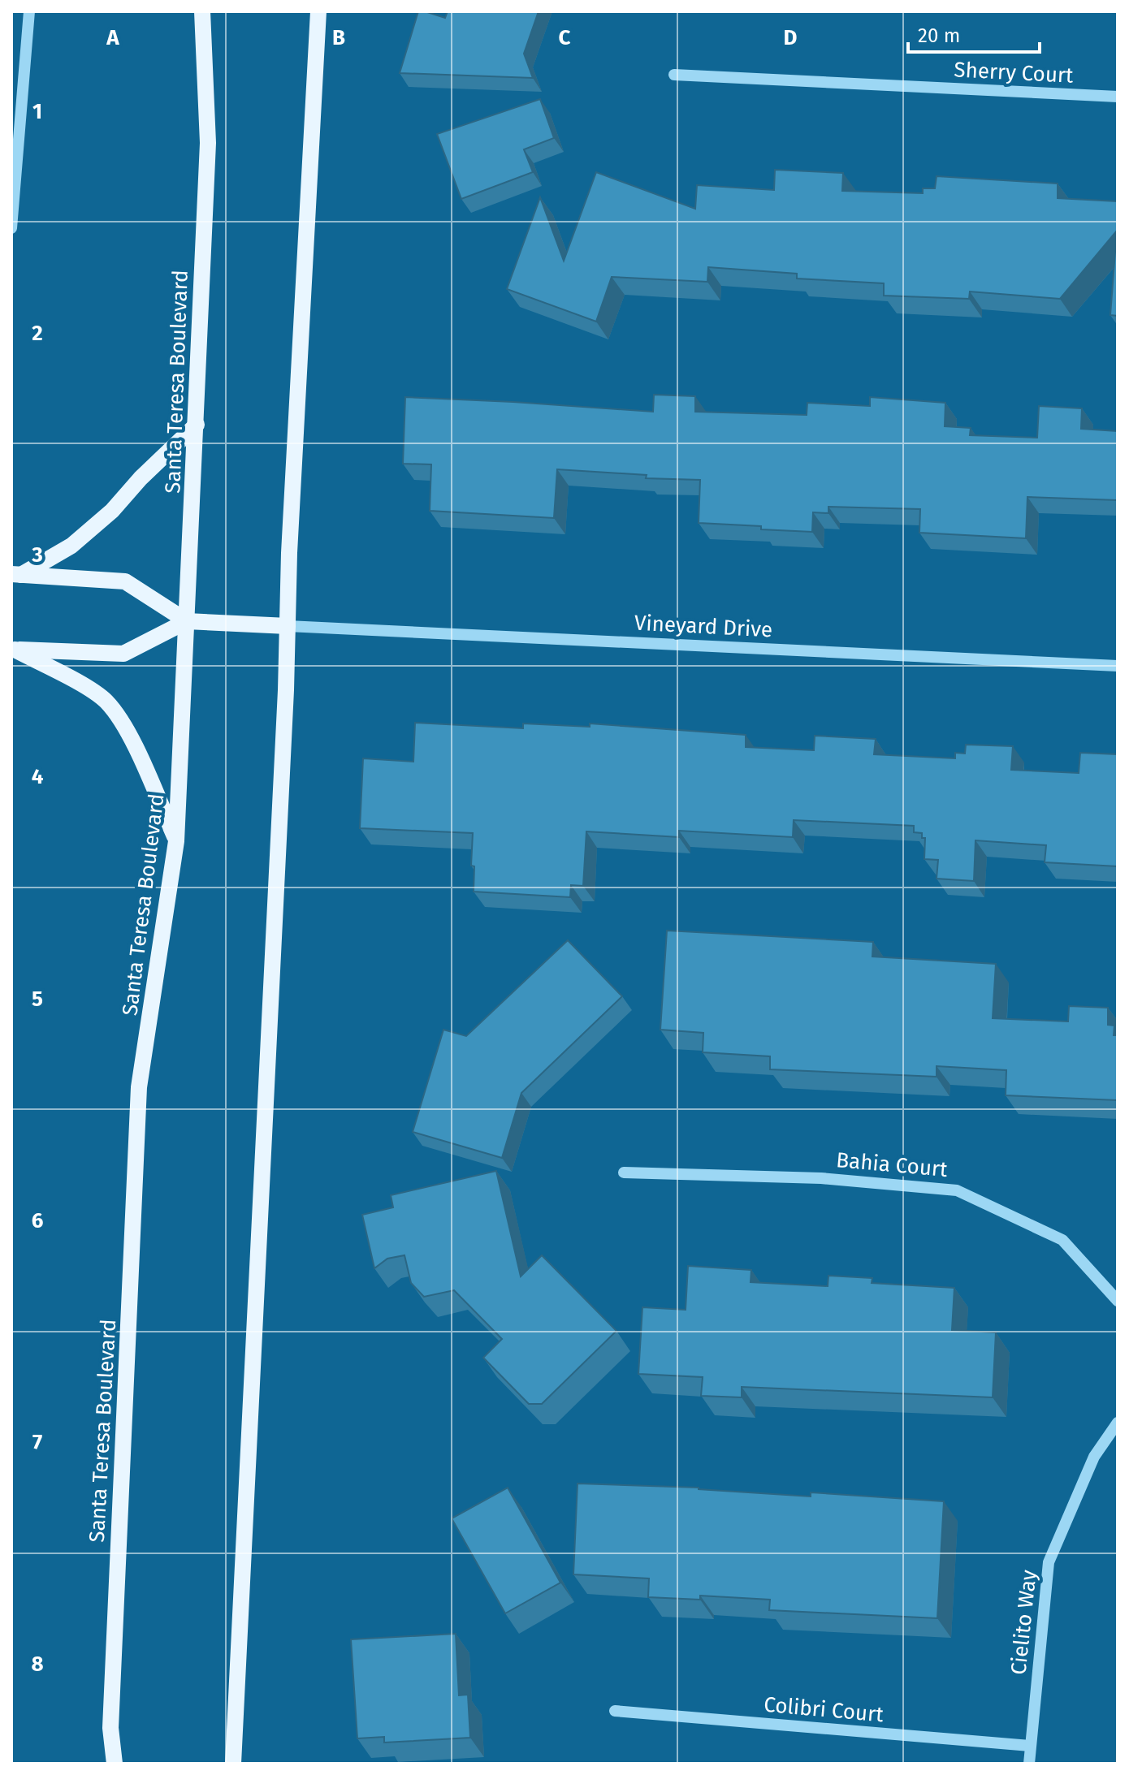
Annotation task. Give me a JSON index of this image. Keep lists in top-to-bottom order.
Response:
{
  "streets": {
    "main road": ["Santa Teresa Boulevard"],
    "street": [
      "Sherry Court",
      "Vineyard Drive",
      "Bahia Court",
      "Cielito Way",
      "Colibri Court"
    ]
  },
  "crossings": [
    ["Cielito Way", "Colibri Court"]
  ],
  "scale_bar": "20 m",
  "grid": {
    "columns": [
      "A",
      "B",
      "C",
      "D"
    ],
    "rows": [
      "1",
      "2",
      "3",
      "4",
      "5",
      "6",
      "7",
      "8"
    ]
  }
}
